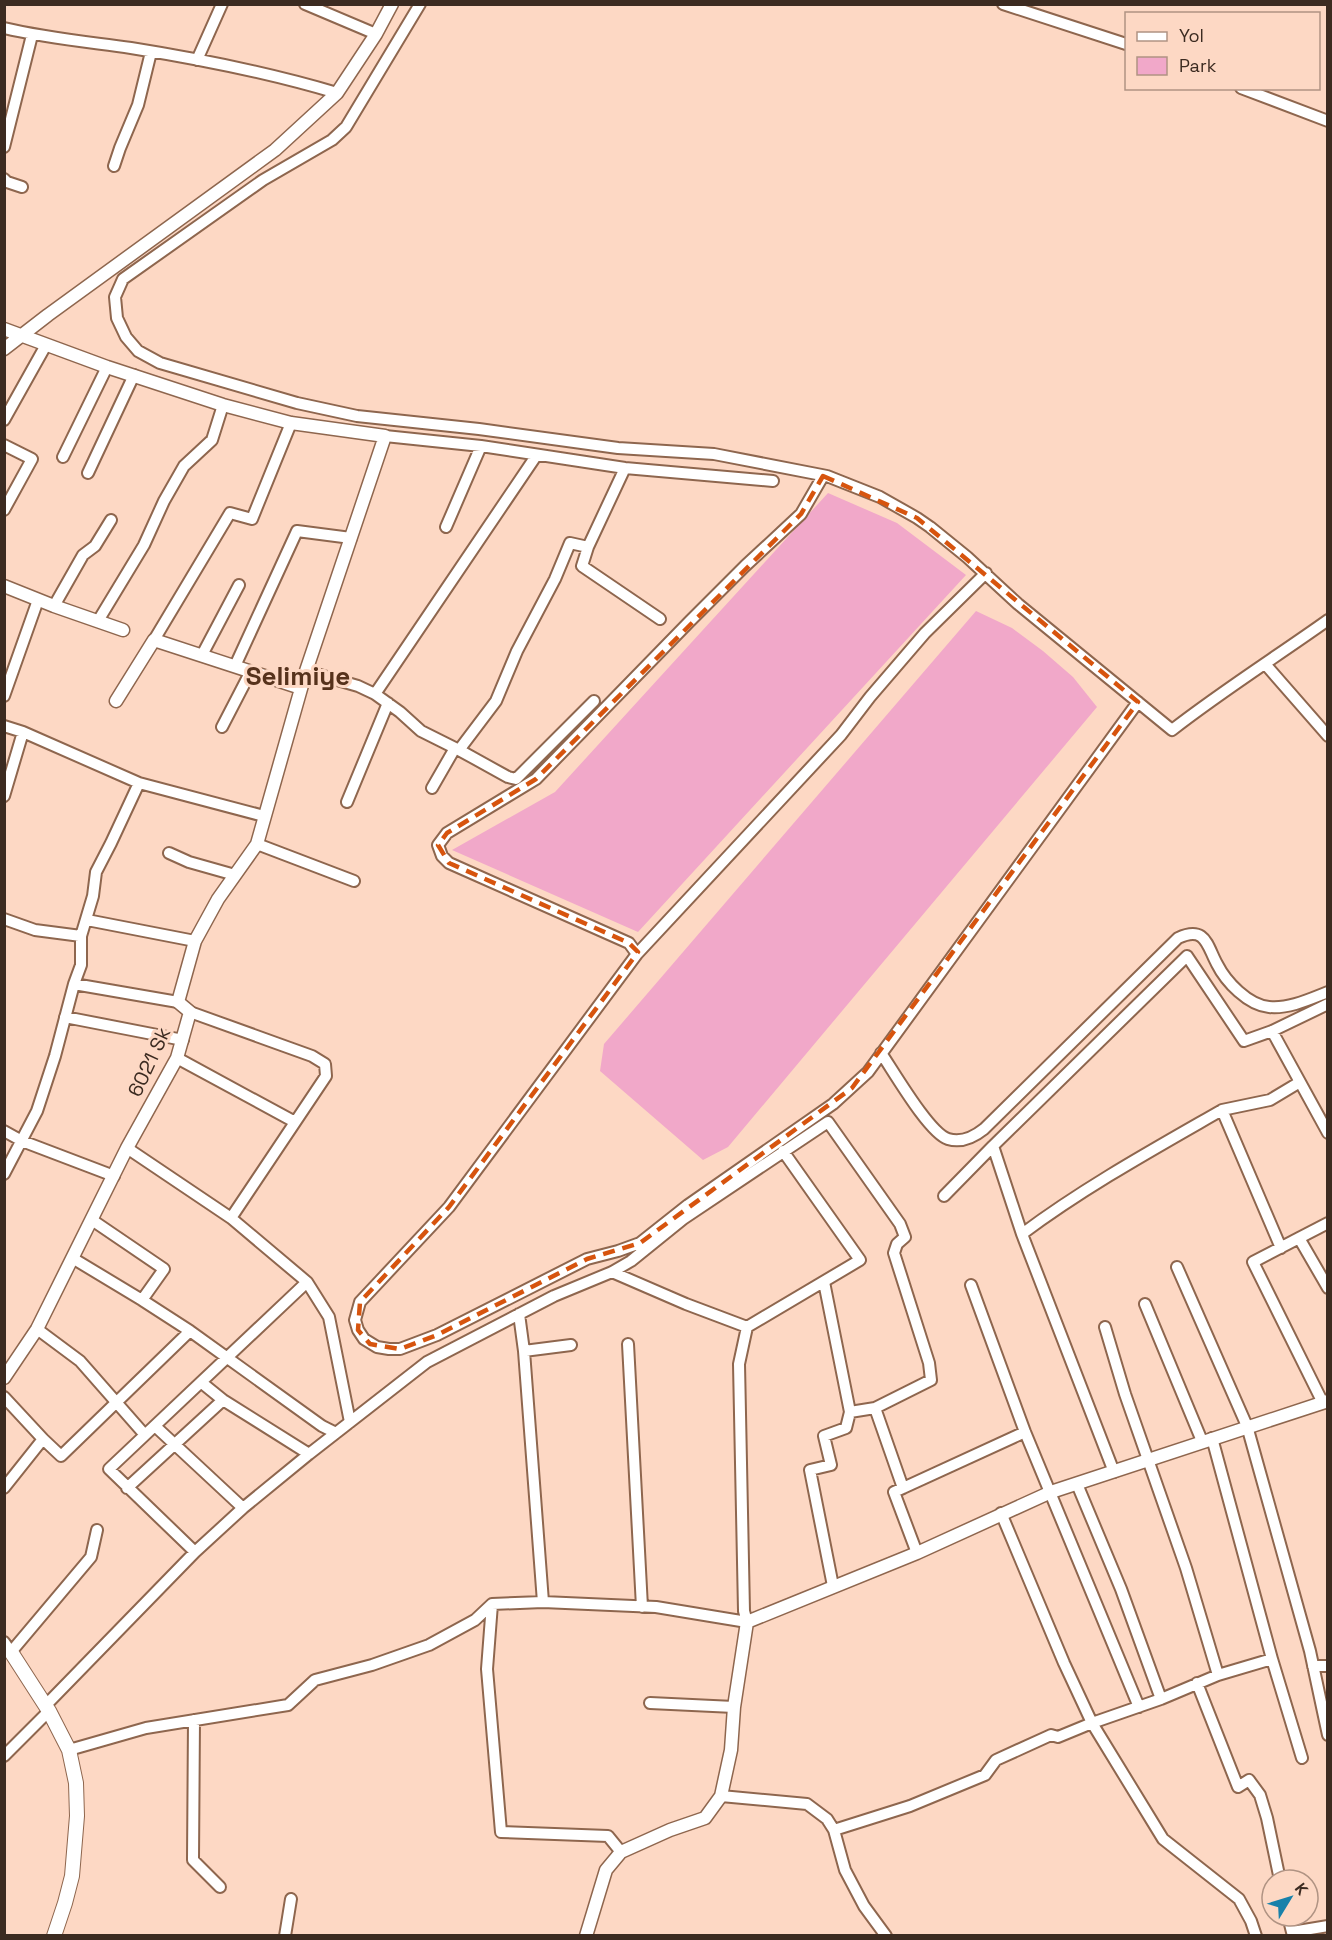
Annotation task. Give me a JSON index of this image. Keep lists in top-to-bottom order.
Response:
{
  "streets": {
    "street": ["6021 Sk"]
  },
  "districts": ["Selimiye"],
  "legend": ["Yol", "Park"],
  "north": "top right"
}
